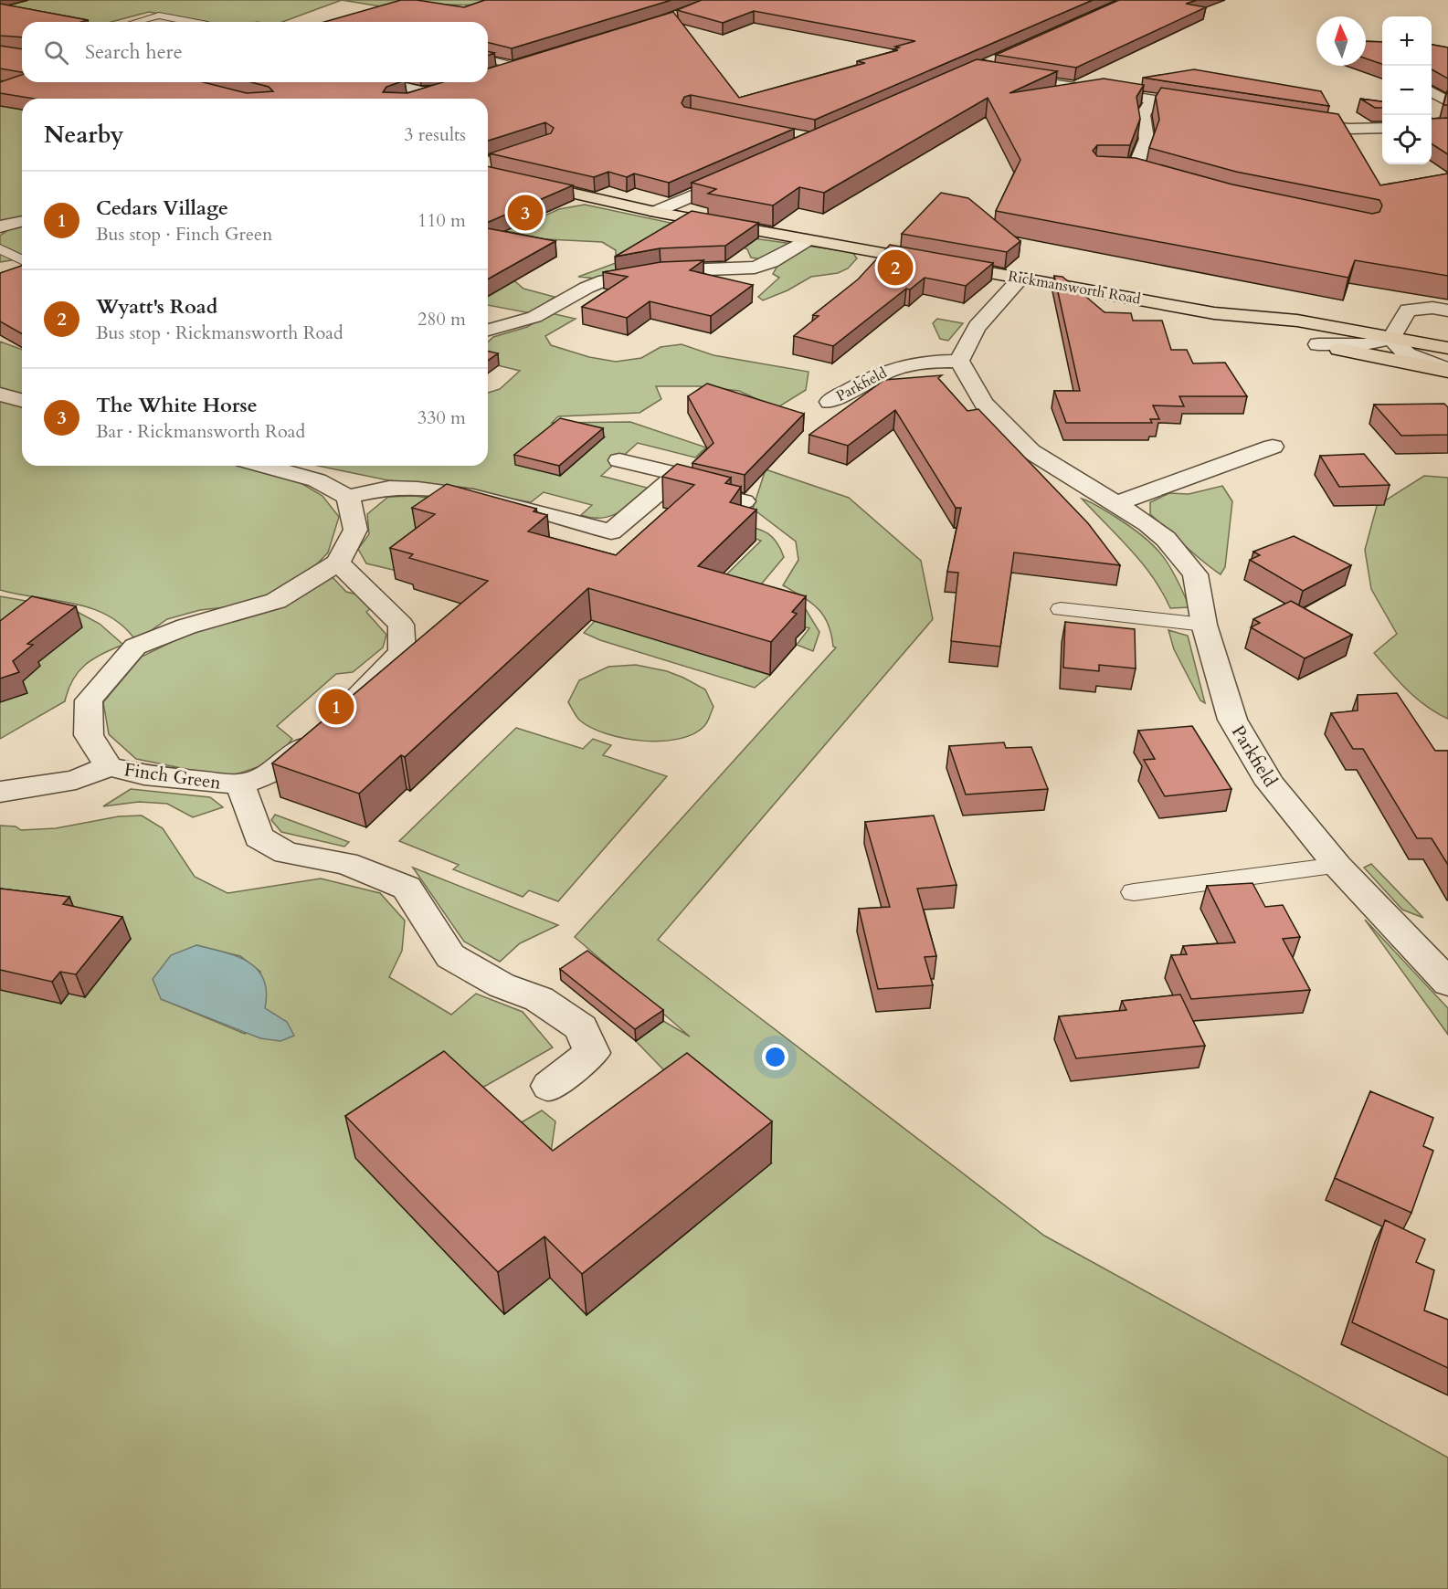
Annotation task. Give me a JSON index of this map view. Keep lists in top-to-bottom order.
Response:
{
  "streets": {
    "main road": ["Rickmansworth Road"],
    "street": ["Parkfield", "Finch Green"]
  },
  "north": "top",
  "page": {
    "map_buttons": ["+", "−"],
    "search": "Search here",
    "heading": ["Nearby", "3 results"],
    "list": [
      {
        "mark": "1",
        "name": "Cedars Village",
        "note": "Bus stop · Finch Green",
        "value": "110 m"
      },
      {
        "mark": "2",
        "name": "Wyatt's Road",
        "note": "Bus stop · Rickmansworth Road",
        "value": "280 m"
      },
      {
        "mark": "3",
        "name": "The White Horse",
        "note": "Bar · Rickmansworth Road",
        "value": "330 m"
      }
    ],
    "pins": ["3", "2", "1"]
  }
}
